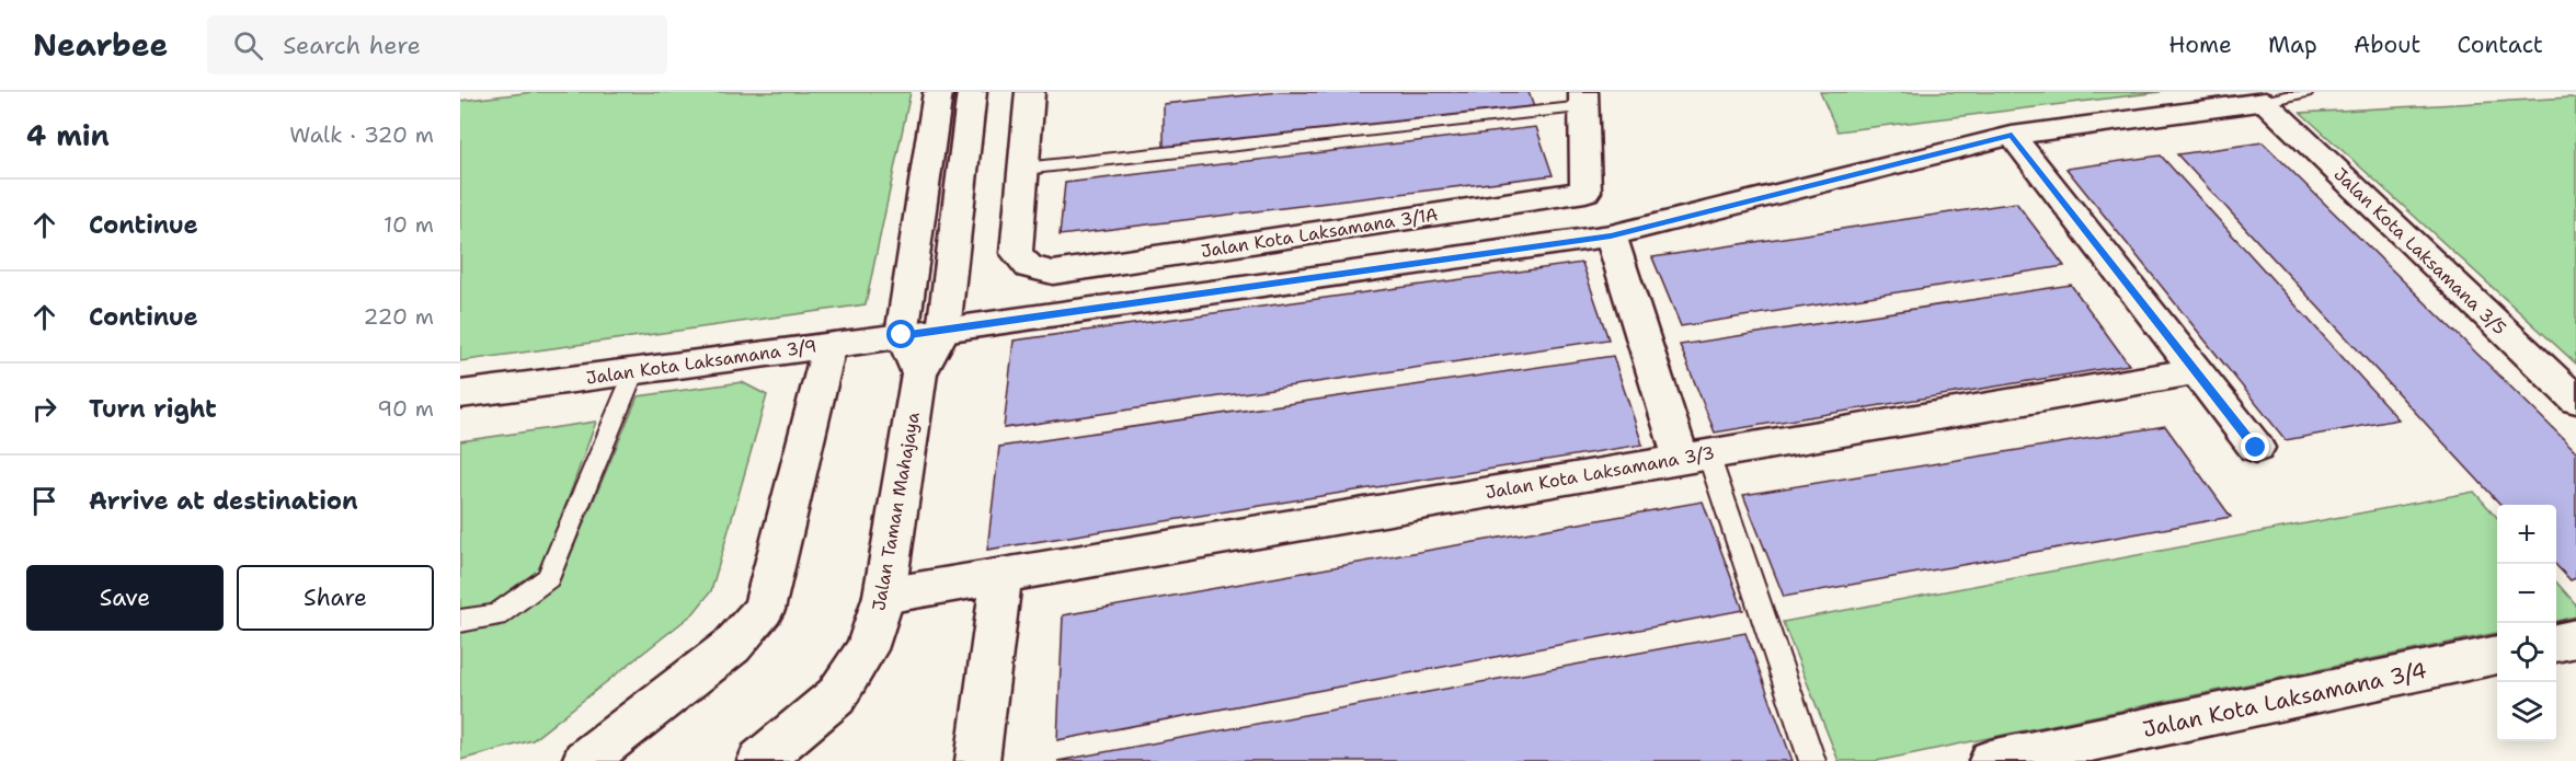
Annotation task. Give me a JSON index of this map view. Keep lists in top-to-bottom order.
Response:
{
  "streets": {
    "street": [
      "Jalan Kota Laksamana 3/1A",
      "Jalan Kota Laksamana 3/5",
      "Jalan Kota Laksamana 3/9",
      "Jalan Kota Laksamana 3/3",
      "Jalan Taman Mahajaya",
      "Jalan Kota Laksamana 3/4"
    ]
  },
  "crossings": [
    ["Jalan Kota Laksamana 3/5", "Jalan Kota Laksamana 3/9"],
    ["Jalan Kota Laksamana 3/9", "Jalan Taman Mahajaya"],
    ["Jalan Kota Laksamana 3/3", "Jalan Taman Mahajaya"]
  ],
  "page": {
    "header": "Nearbee",
    "search": "Search here",
    "nav": [
      "Home",
      "Map",
      "About",
      "Contact"
    ],
    "heading": ["4 min", "Walk · 320 m"],
    "list": [
      ["Continue", "10 m"],
      ["Continue", "220 m"],
      ["Turn right", "90 m"],
      "Arrive at destination"
    ],
    "map_buttons": ["+", "−"],
    "buttons": ["Save", "Share"]
  }
}
